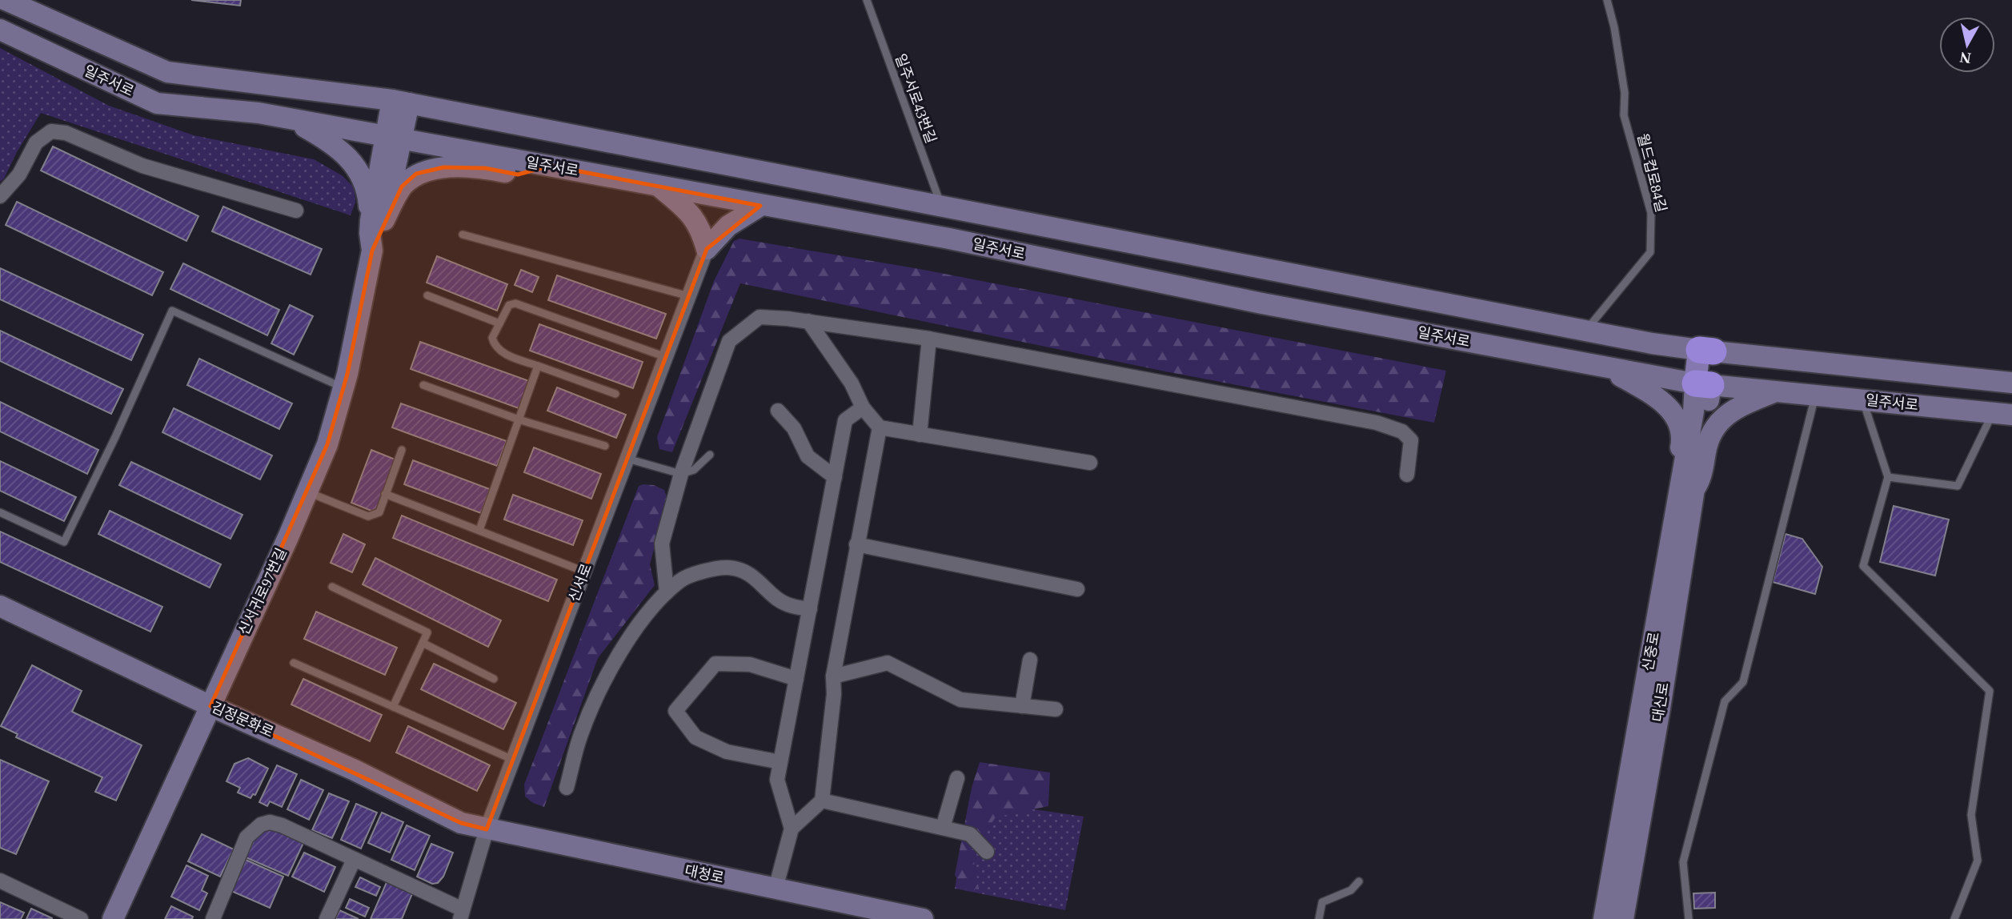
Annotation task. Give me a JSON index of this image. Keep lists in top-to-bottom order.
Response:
{
  "streets": {
    "main road": [
      "일주서로",
      "신서귀로97번길",
      "신중로",
      "대신로",
      "김정문화로",
      "대청로"
    ],
    "street": ["신서로"],
    "lane": ["일주서로43번길", "월드컵로84길"]
  },
  "crossings": [
    ["일주서로", "신서귀로97번길"],
    ["일주서로", "신중로"],
    ["신서로", "김정문화로"],
    ["신서로", "대청로"],
    ["신서귀로97번길", "김정문화로"],
    ["신중로", "대신로"],
    ["김정문화로", "대청로"]
  ],
  "north": "bottom"
}
